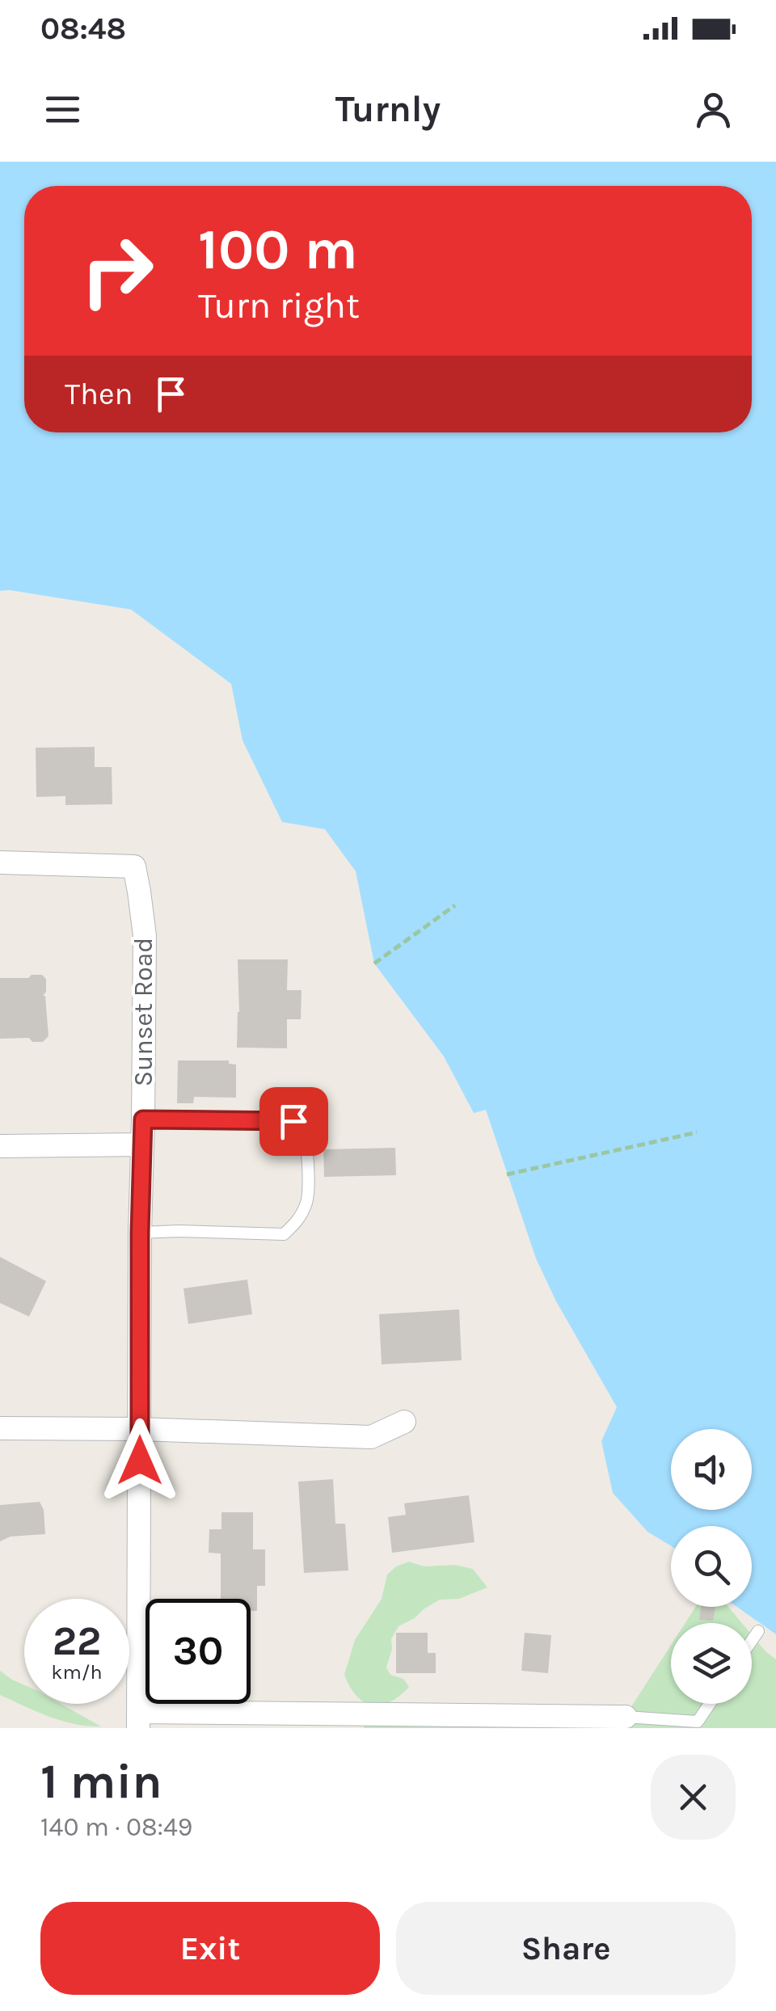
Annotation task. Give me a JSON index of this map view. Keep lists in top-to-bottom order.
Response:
{
  "streets": {
    "street": ["Sunset Road"]
  },
  "page": {
    "status": "08:48",
    "header": "Turnly",
    "turn": ["100 m", "Turn right"],
    "then": "Then",
    "speed": "22 km/h",
    "limit": "30",
    "heading": ["1 min", "140 m · 08:49"],
    "buttons": ["Exit", "Share"]
  }
}
